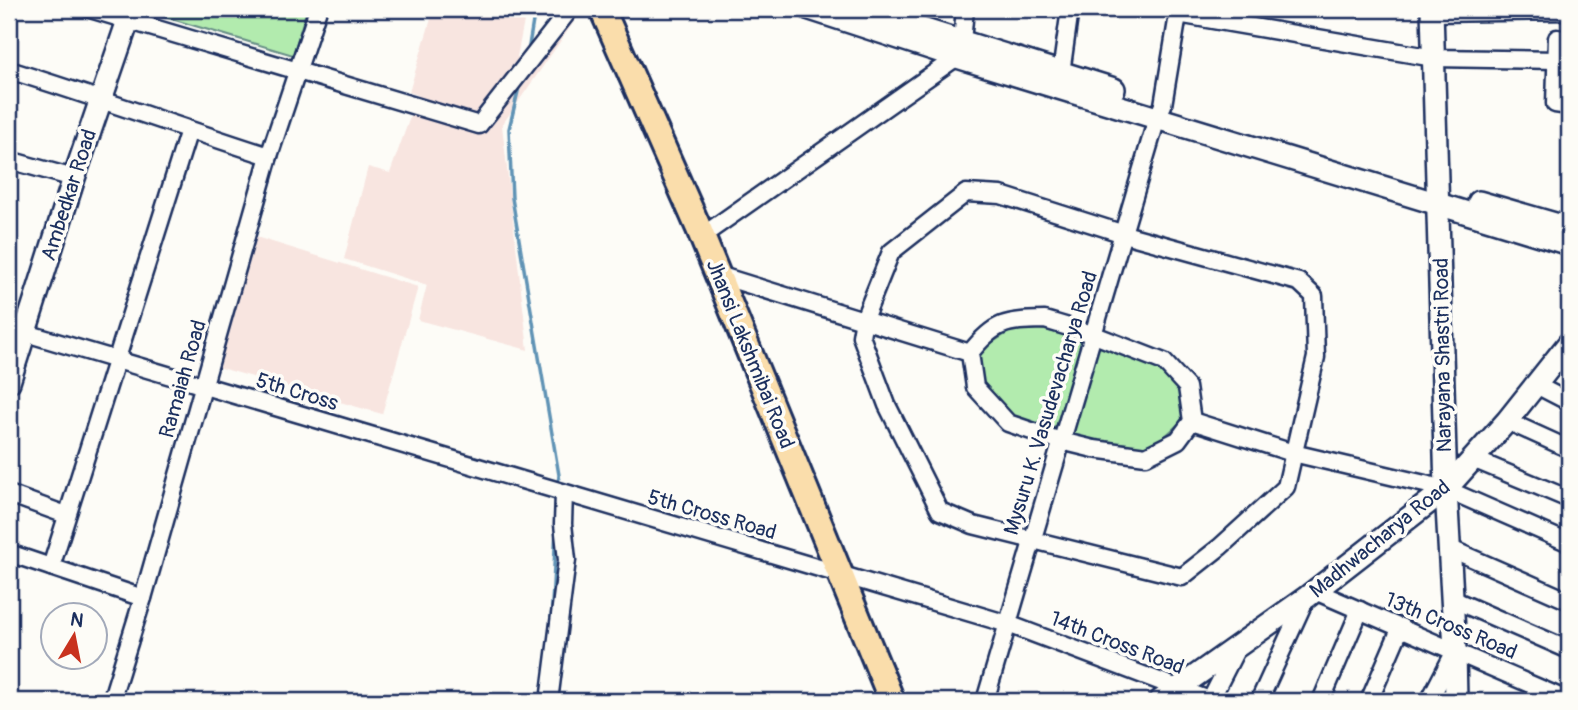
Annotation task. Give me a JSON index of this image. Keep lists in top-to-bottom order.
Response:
{
  "streets": {
    "main road": ["Jhansi Lakshmibai Road"],
    "street": [
      "Ambedkar Road",
      "Narayana Shastri Road",
      "Ramaiah Road",
      "5th Cross",
      "Mysuru K. Vasudevacharya Road",
      "5th Cross Road",
      "Madhwacharya Road",
      "13th Cross Road",
      "14th Cross Road"
    ]
  },
  "crossings": [
    ["Ambedkar Road", "5th Cross"],
    ["Jhansi Lakshmibai Road", "5th Cross Road"],
    ["Narayana Shastri Road", "Madhwacharya Road"],
    ["Narayana Shastri Road", "13th Cross Road"],
    ["Ramaiah Road", "5th Cross"],
    ["5th Cross", "5th Cross Road"],
    ["Mysuru K. Vasudevacharya Road", "5th Cross Road"],
    ["Mysuru K. Vasudevacharya Road", "14th Cross Road"],
    ["5th Cross Road", "14th Cross Road"],
    ["Madhwacharya Road", "13th Cross Road"],
    ["Madhwacharya Road", "14th Cross Road"]
  ],
  "north": "top"
}
